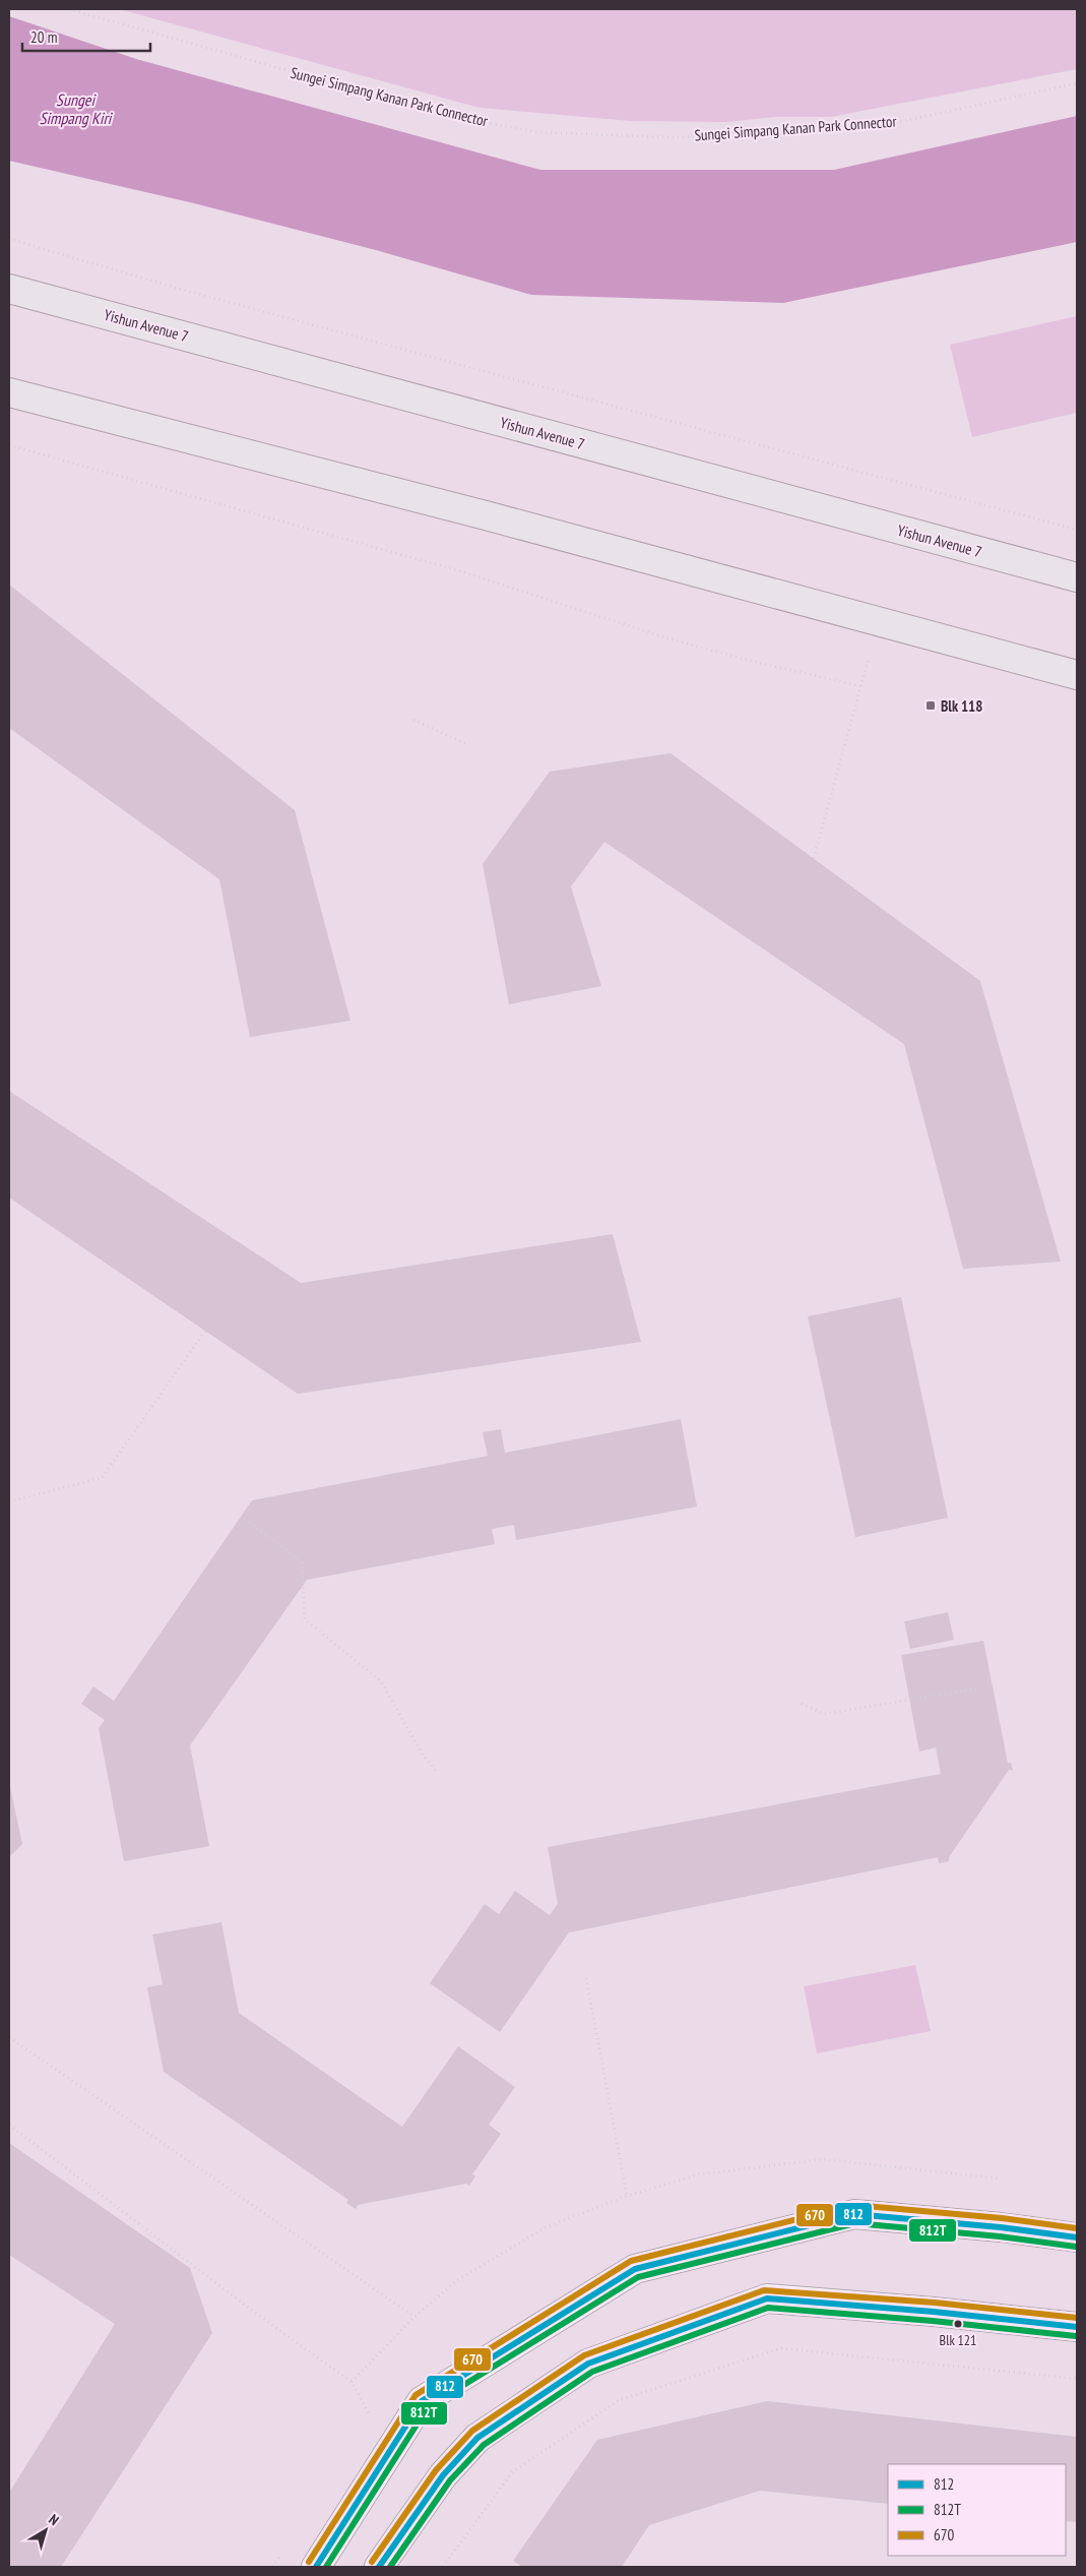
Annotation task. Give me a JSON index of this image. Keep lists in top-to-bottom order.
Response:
{
  "streets": {
    "main road": ["Yishun Avenue 7"],
    "path": ["Sungei Simpang Kanan Park Connector"]
  },
  "water": ["Sungei Simpang Kiri"],
  "places": {
    "transit": ["Blk 118"],
    "other": ["Blk 121"]
  },
  "lines": ["transit line 670", "transit line 812", "transit line 812T"],
  "legend": ["812", "812T", "670"],
  "scale_bar": "20 m",
  "north": "top right"
}
